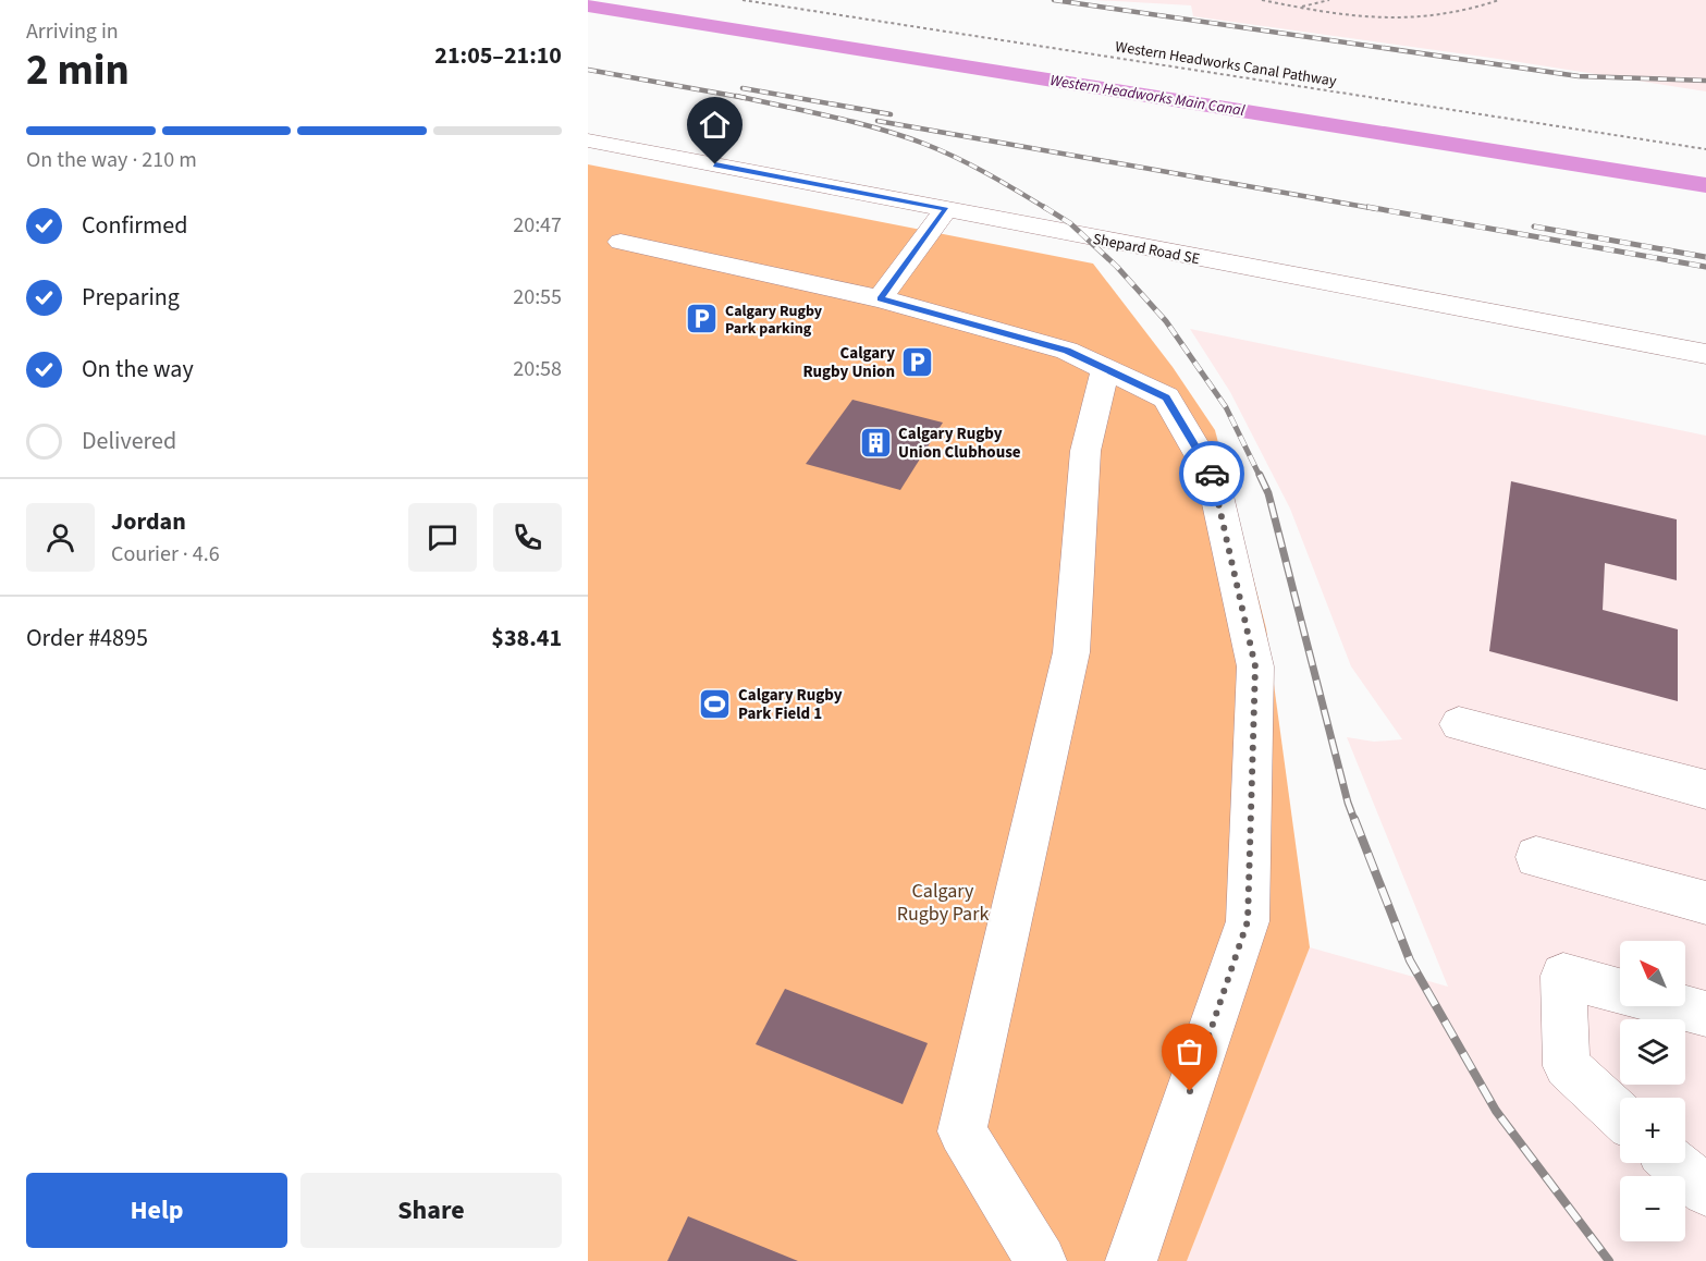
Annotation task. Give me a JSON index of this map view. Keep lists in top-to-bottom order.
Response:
{
  "streets": {
    "street": ["Shepard Road SE"],
    "path": ["Western Headworks Canal Pathway"]
  },
  "water": ["Western Headworks Main Canal"],
  "parks": ["Calgary Rugby Park"],
  "places": {
    "parking": ["Calgary Rugby Park parking", "Calgary Rugby Union"],
    "building": ["Calgary Rugby Union Clubhouse"],
    "sports": ["Calgary Rugby Park Field 1"]
  },
  "north": "top left",
  "page": {
    "heading": ["2 min", "Arriving in", "21:05–21:10"],
    "panel": [
      "Jordan",
      "Courier · 4.6",
      "Order #4895",
      "$38.41"
    ],
    "bar": "On the way · 210 m",
    "list": [
      ["Confirmed", "20:47"],
      ["Preparing", "20:55"],
      ["On the way", "20:58"],
      "Delivered"
    ],
    "map_buttons": ["+", "−"],
    "buttons": ["Help", "Share"]
  }
}
